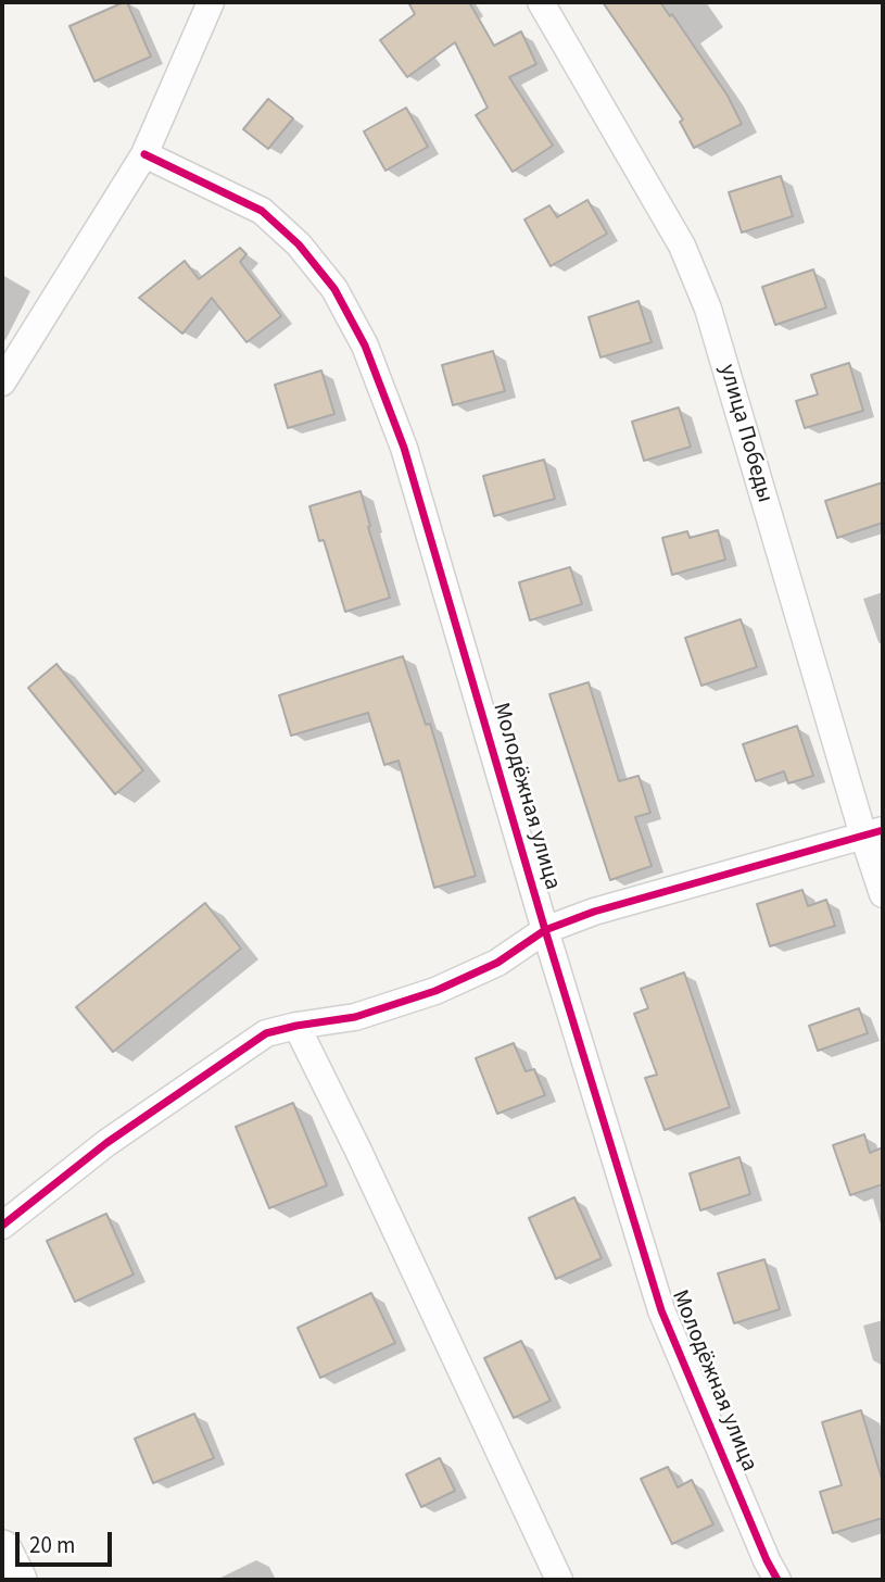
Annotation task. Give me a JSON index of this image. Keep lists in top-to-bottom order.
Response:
{
  "streets": {
    "street": ["улица Победы", "Молодёжная улица"]
  },
  "scale_bar": "20 m"
}
